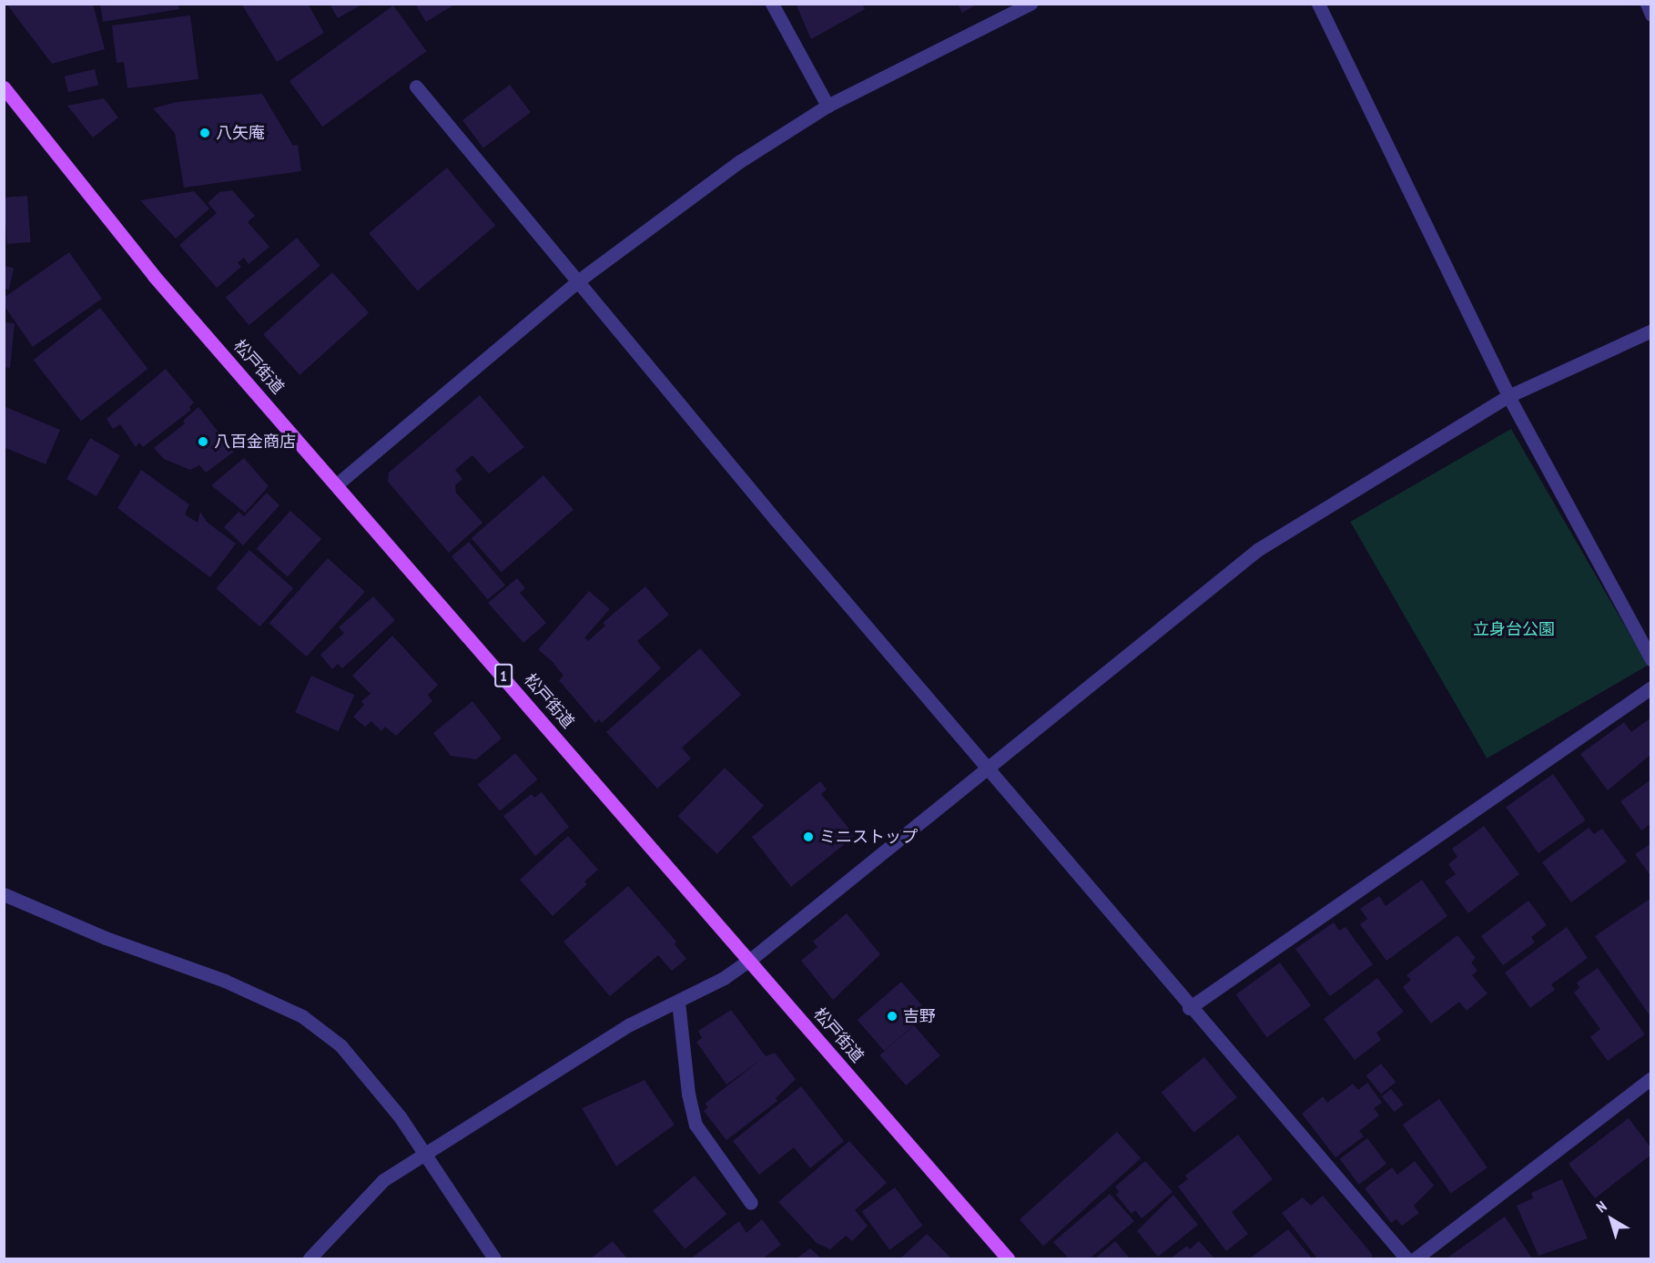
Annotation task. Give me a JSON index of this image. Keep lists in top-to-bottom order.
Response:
{
  "streets": {
    "main road": ["松戸街道", "1"]
  },
  "parks": ["立身台公園"],
  "places": [
    "八矢庵",
    "八百金商店",
    "ミニストップ",
    "吉野"
  ],
  "north": "top left"
}
